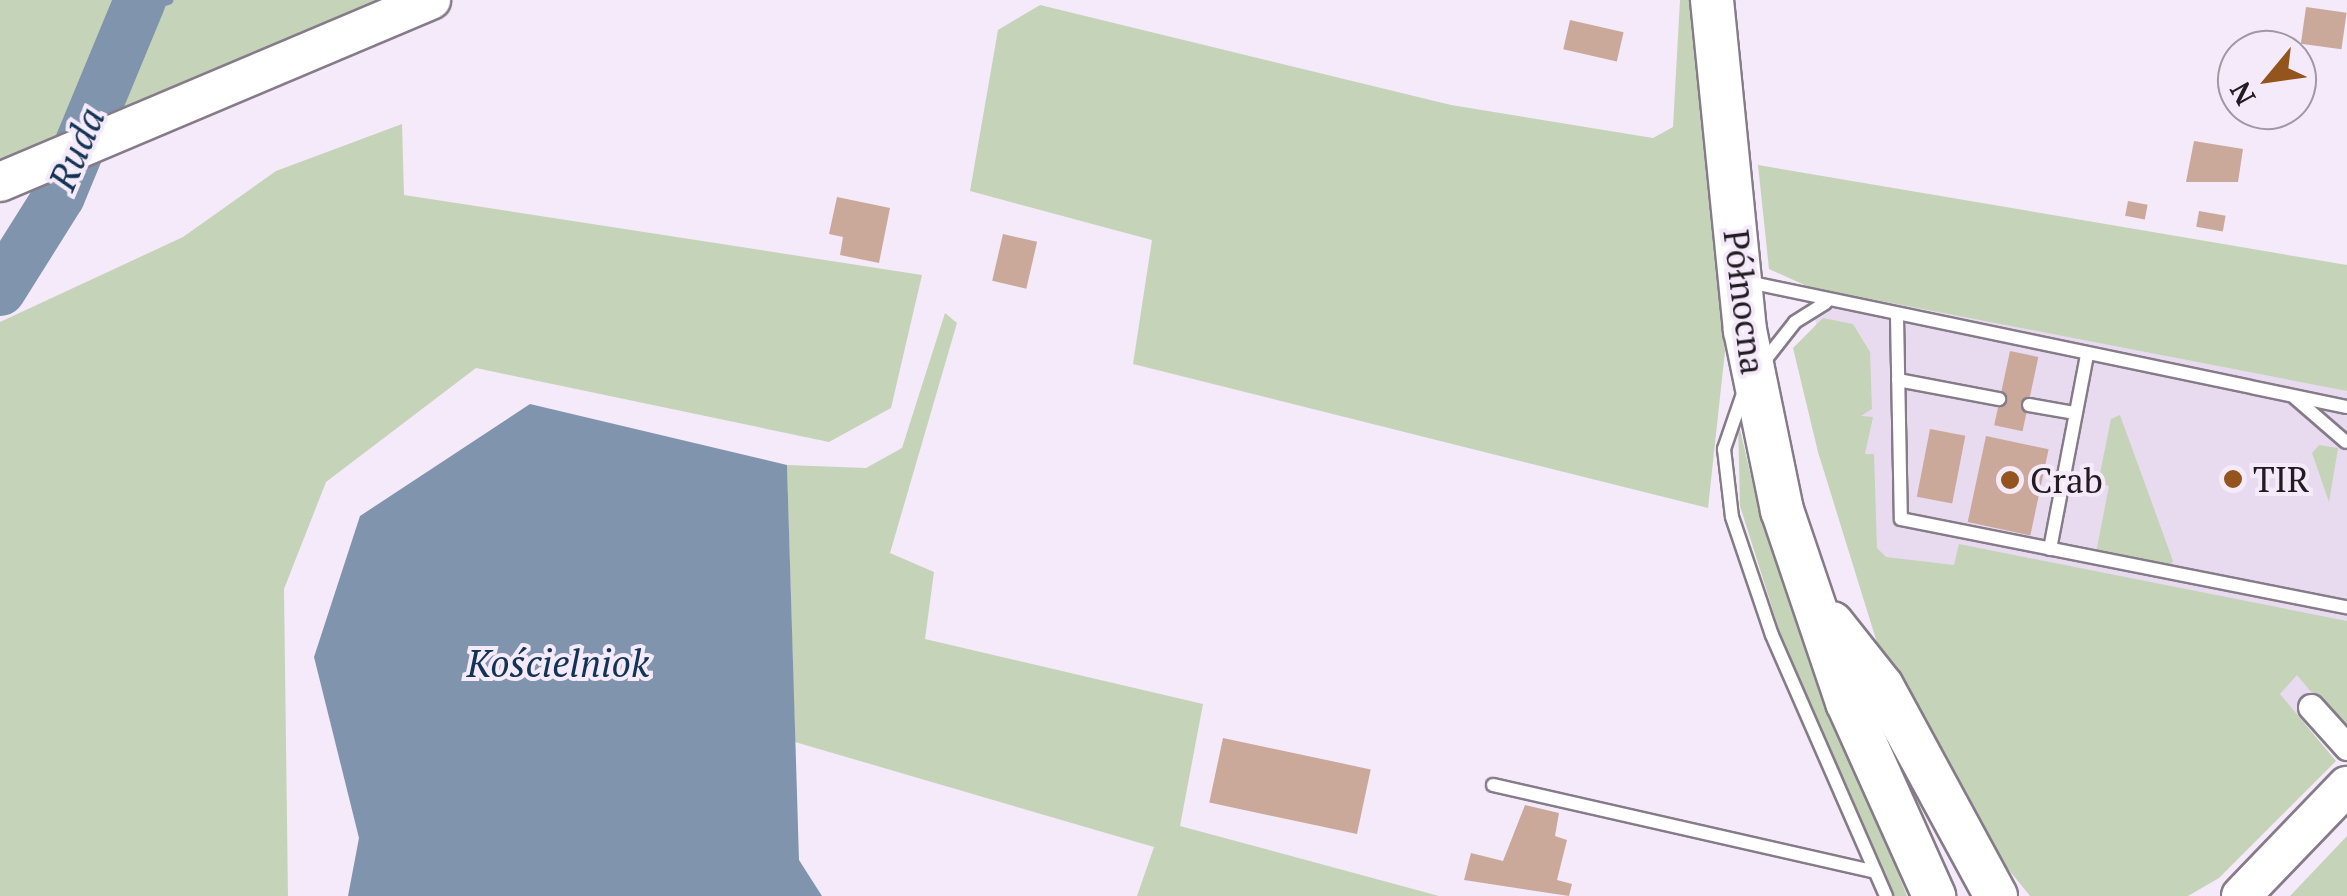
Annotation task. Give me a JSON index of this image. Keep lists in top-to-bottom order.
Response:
{
  "streets": {
    "main road": ["Północna"]
  },
  "water": ["Ruda", "Kościelniok"],
  "places": ["TIR", "Crab"],
  "north": "bottom left"
}
